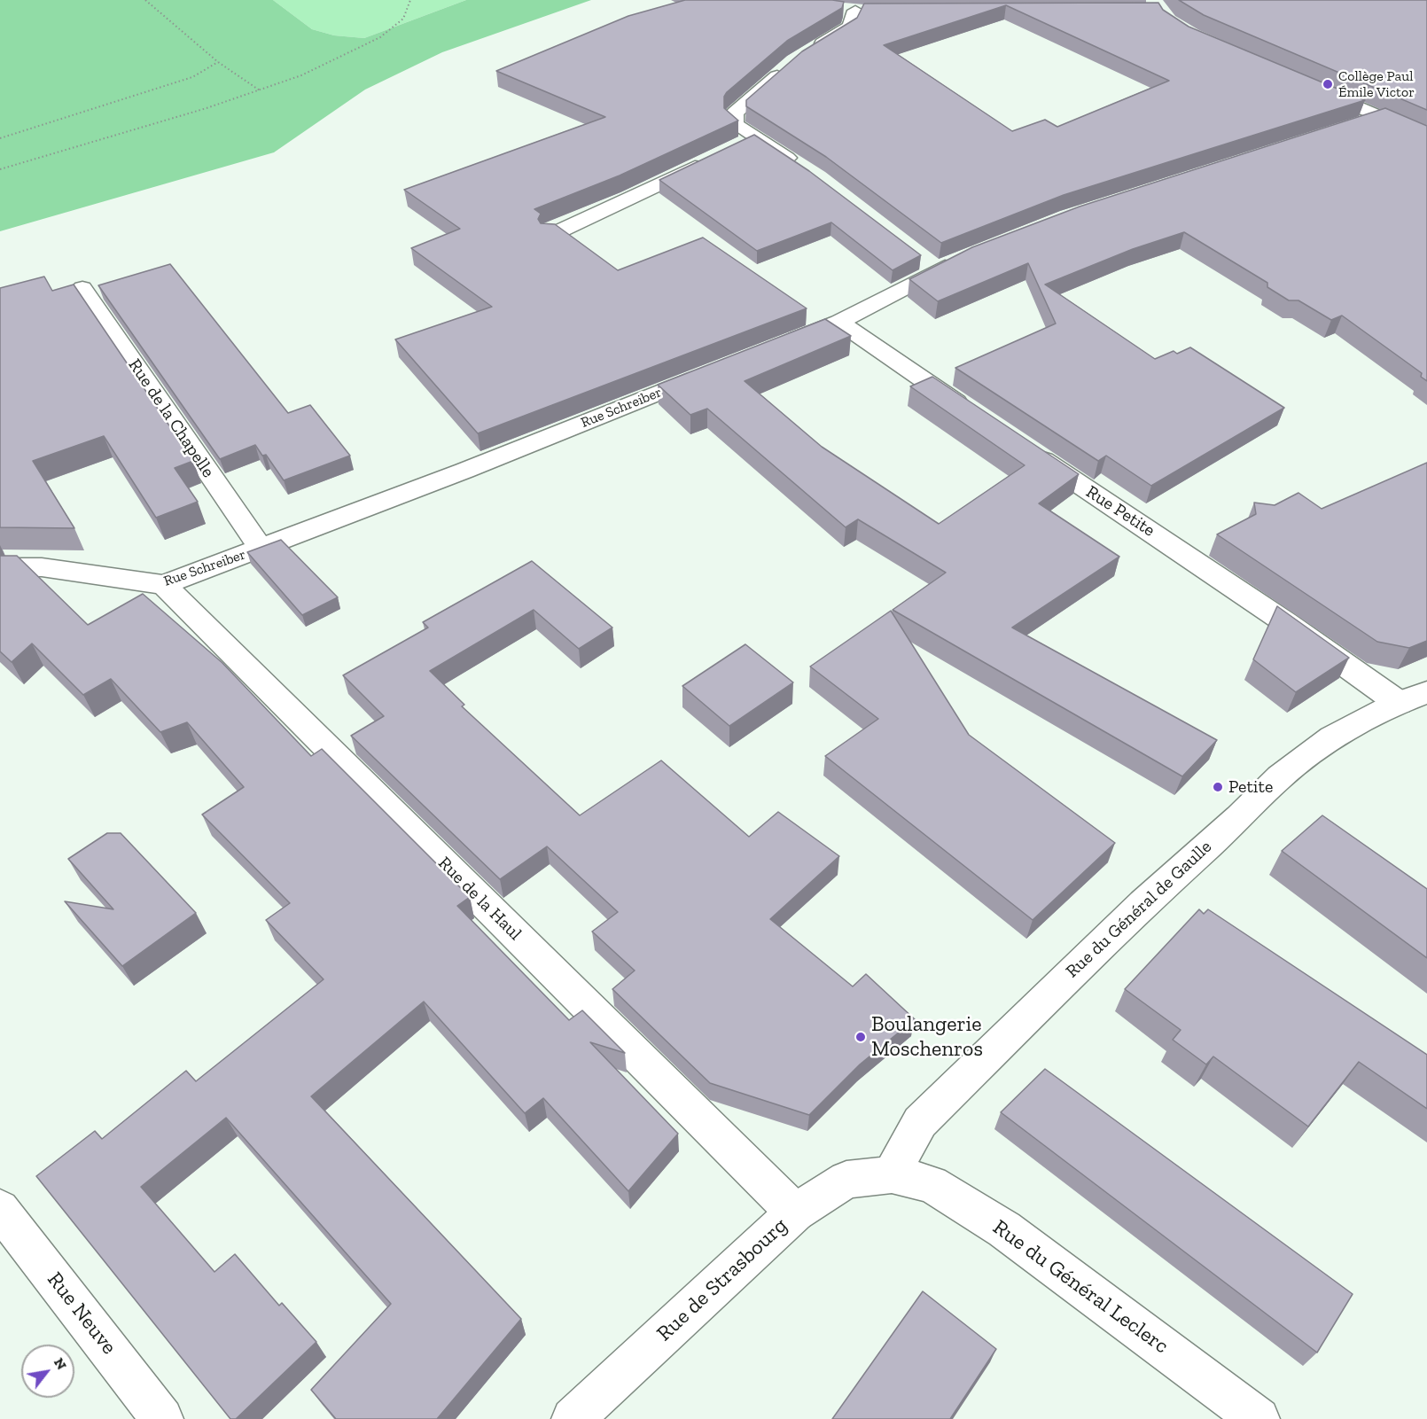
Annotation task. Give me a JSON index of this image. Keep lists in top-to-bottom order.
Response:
{
  "streets": {
    "street": [
      "Rue Schreiber",
      "Rue de la Chapelle",
      "Rue Petite",
      "Rue de la Haul",
      "Rue du Général de Gaulle",
      "Rue de Strasbourg",
      "Rue du Général Leclerc",
      "Rue Neuve"
    ]
  },
  "crossings": [
    ["Rue Schreiber", "Rue de la Chapelle"],
    ["Rue Schreiber", "Rue de la Haul"],
    ["Rue Petite", "Rue du Général de Gaulle"],
    ["Rue de la Haul", "Rue de Strasbourg"],
    ["Rue du Général de Gaulle", "Rue de Strasbourg"],
    ["Rue du Général de Gaulle", "Rue du Général Leclerc"],
    ["Rue de Strasbourg", "Rue du Général Leclerc"]
  ],
  "places": ["Collège Paul Émile Victor", "Petite", "Boulangerie Moschenros"],
  "north": "top right"
}
